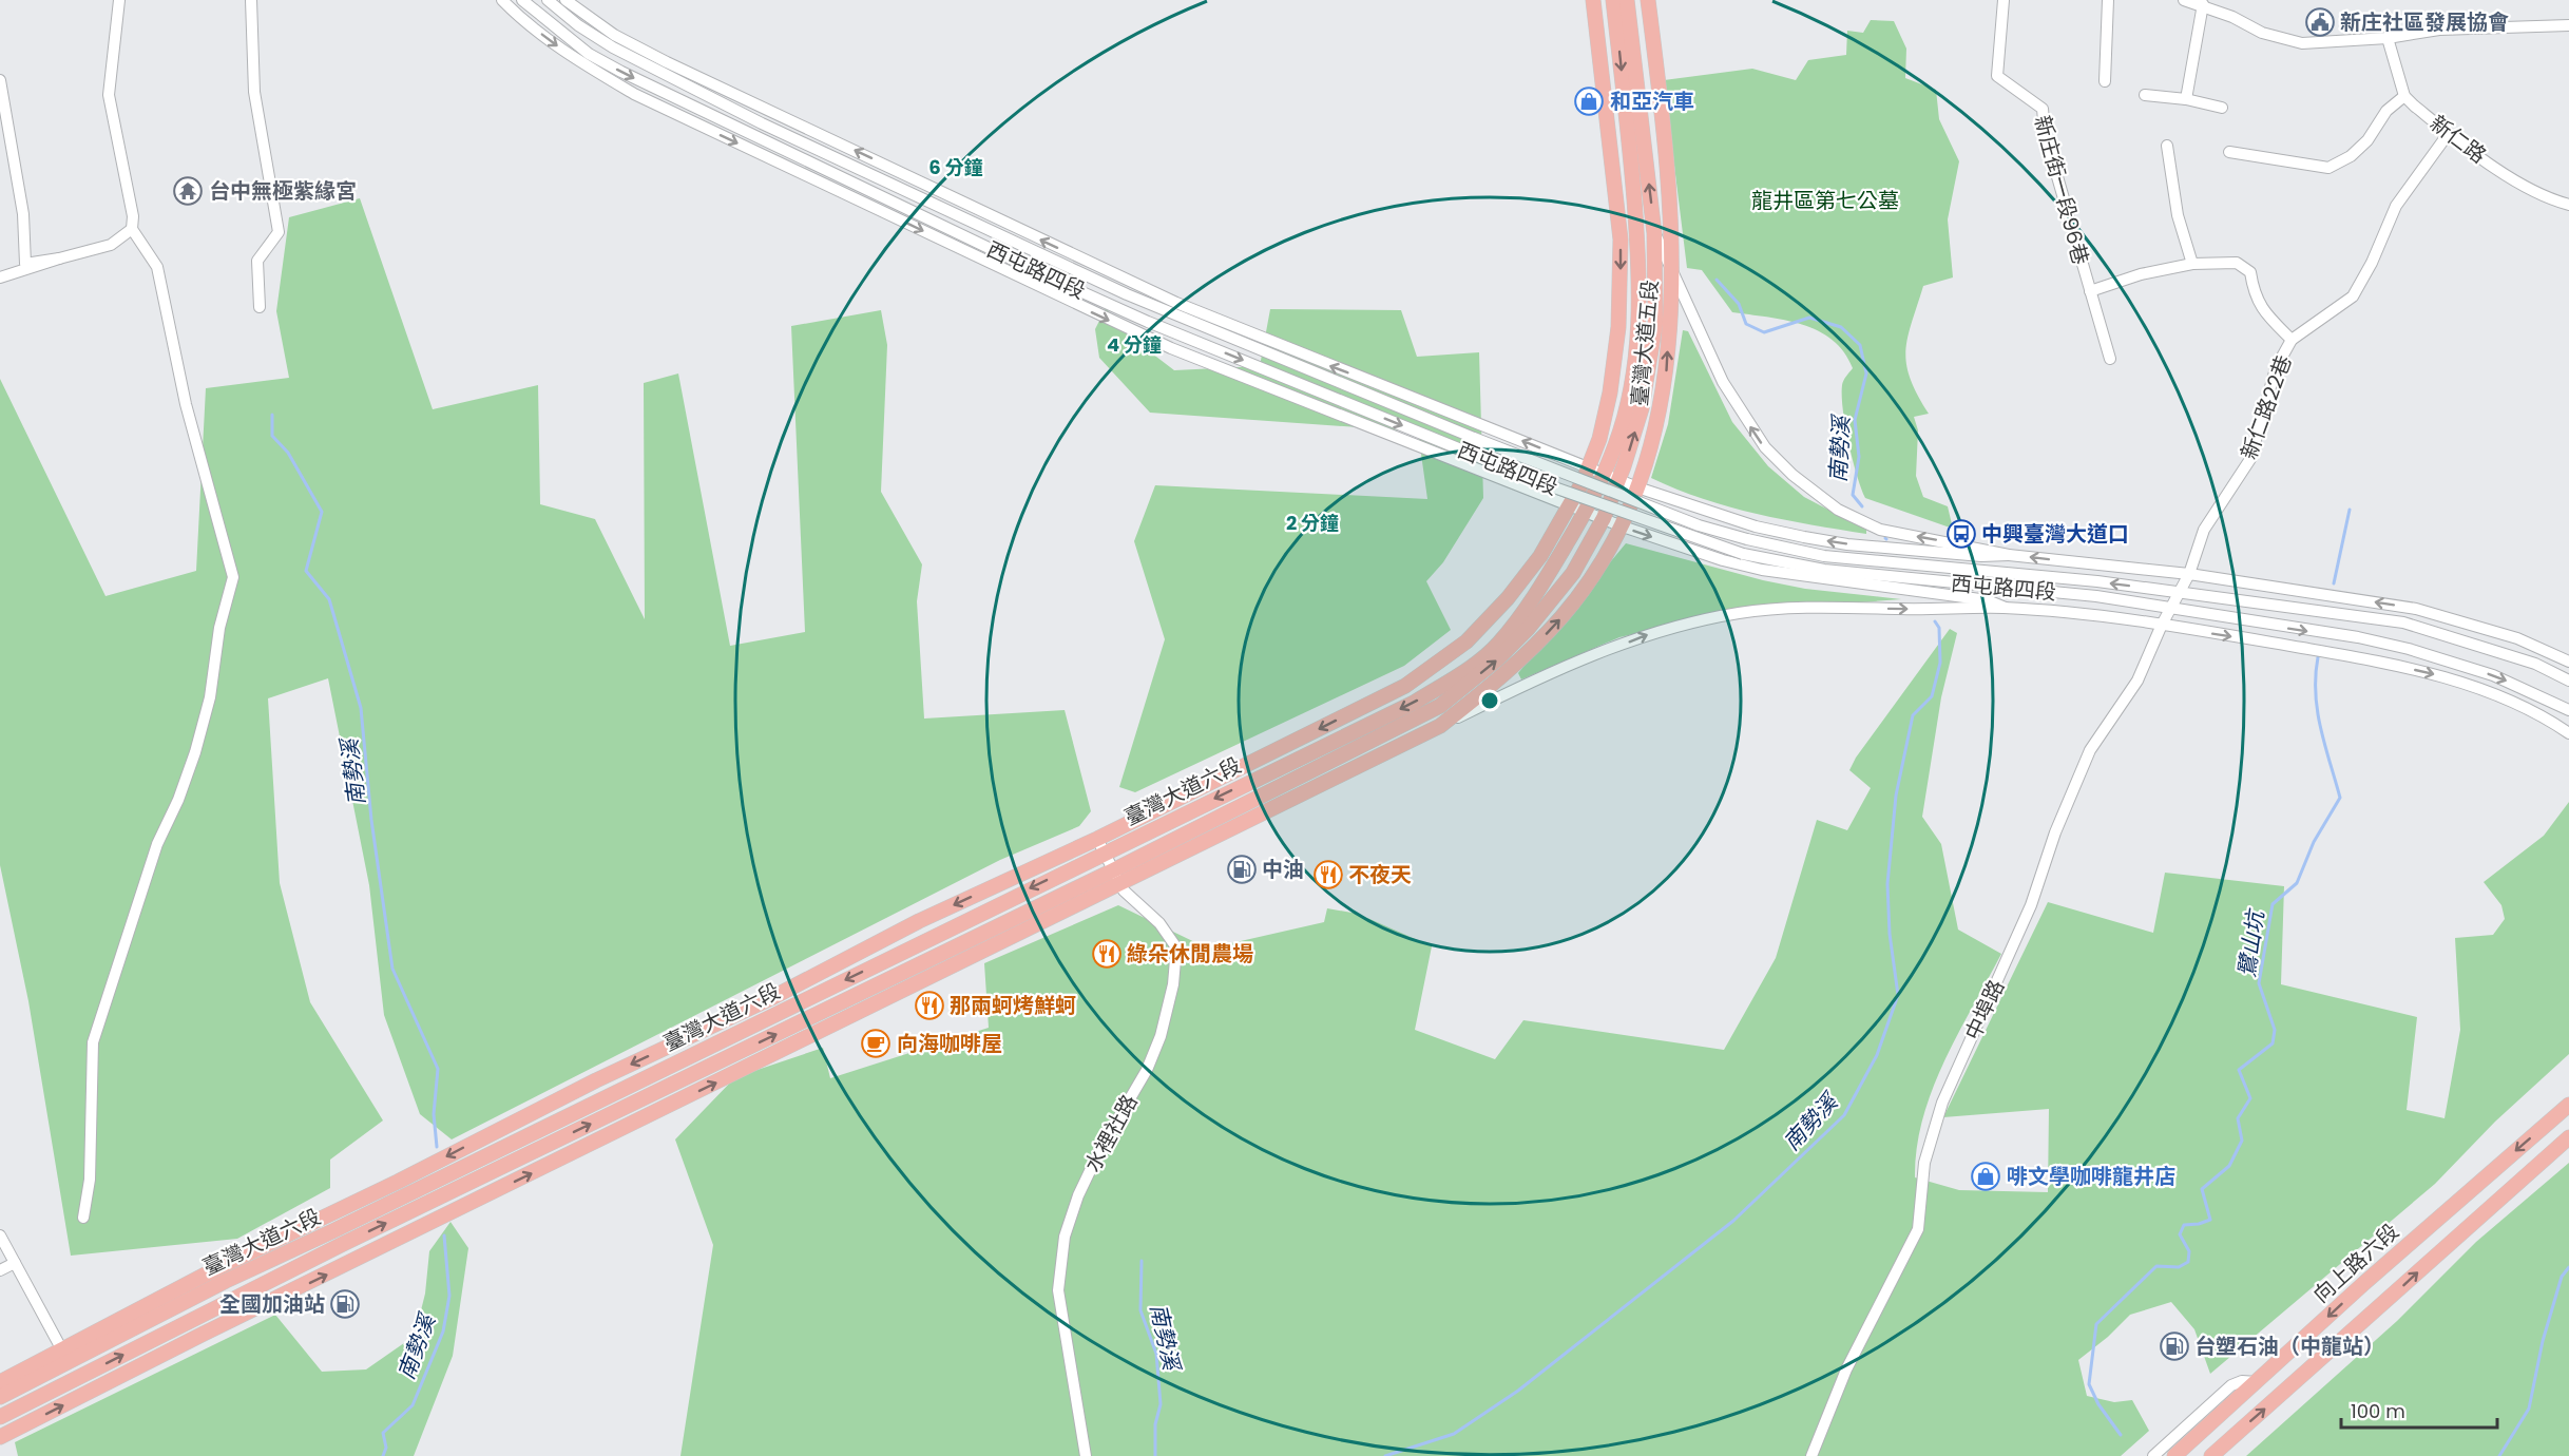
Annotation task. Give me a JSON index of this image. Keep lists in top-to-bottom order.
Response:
{
  "streets": {
    "main road": ["臺灣大道五段", "臺灣大道六段", "向上路六段"],
    "street": [
      "新仁路",
      "新庄街一段96巷",
      "西屯路四段",
      "新仁路22巷",
      "中埠路",
      "水裡社路"
    ]
  },
  "crossings": [
    ["新仁路", "新仁路22巷"],
    ["西屯路四段", "臺灣大道五段"],
    ["西屯路四段", "新仁路22巷"],
    ["西屯路四段", "中埠路"],
    ["臺灣大道五段", "臺灣大道六段"],
    ["新仁路22巷", "中埠路"],
    ["臺灣大道六段", "水裡社路"]
  ],
  "water": ["南勢溪", "鷺山坑"],
  "parks": ["龍井區第七公墓"],
  "places": {
    "public building": ["新庄社區發展協會"],
    "shop": ["和亞汽車", "啡文學咖啡龍井店"],
    "temple": ["台中無極紫緣宮"],
    "bus stop": ["中興臺灣大道口"],
    "fuel station": ["中油", "全國加油站", "台塑石油（中龍站）"],
    "restaurant": ["不夜天", "綠朵休閒農場", "那兩蚵烤鮮蚵"],
    "cafe": ["向海咖啡屋"]
  },
  "scale_bar": "100 m",
  "rings": ["6 分鐘", "4 分鐘", "2 分鐘"]
}
